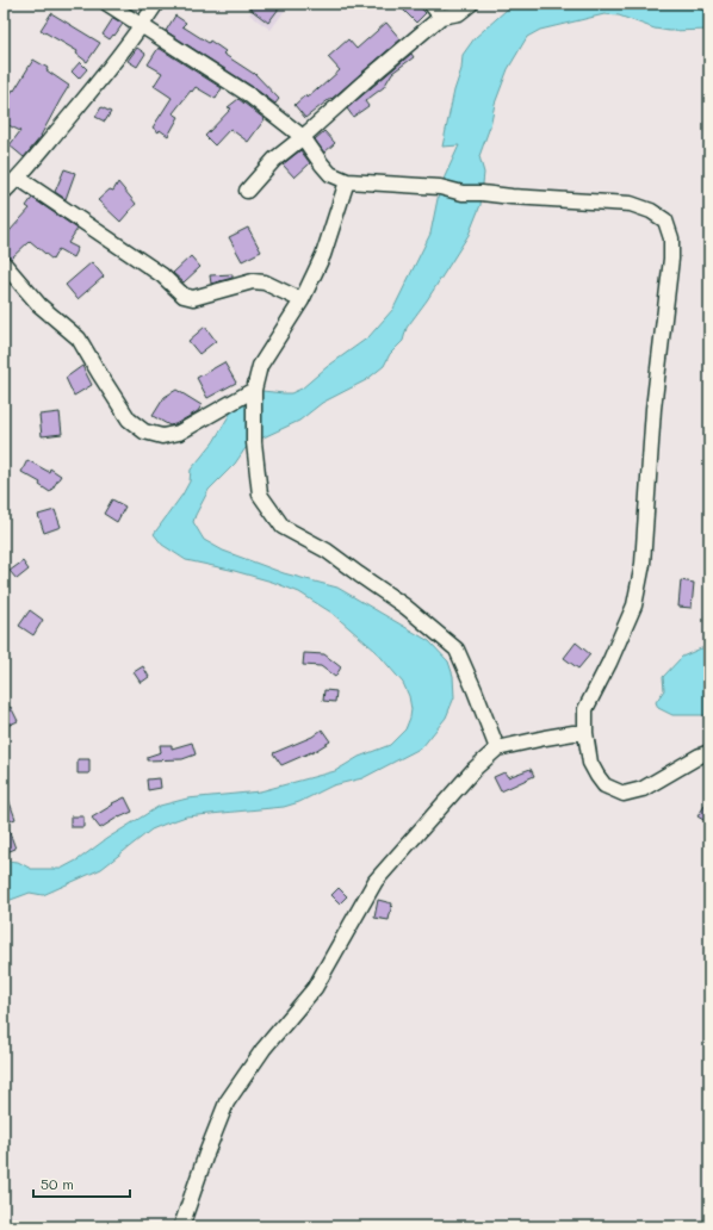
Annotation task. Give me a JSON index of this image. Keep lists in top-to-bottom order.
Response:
{
  "scale_bar": "50 m"
}
